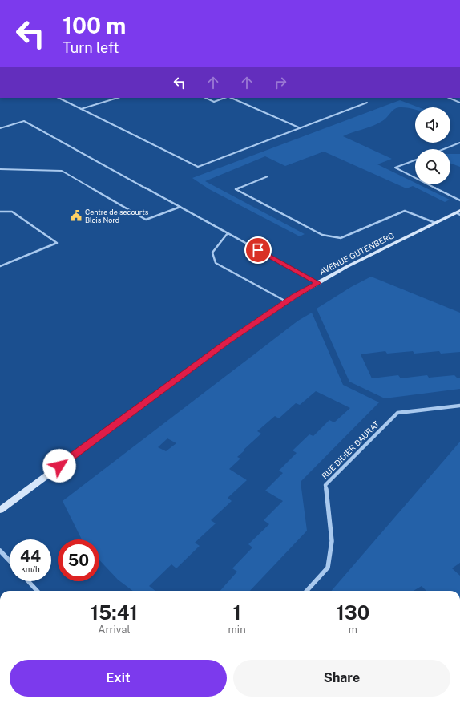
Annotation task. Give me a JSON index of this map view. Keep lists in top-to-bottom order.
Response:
{
  "streets": {
    "main road": ["AVENUE GUTENBERG"],
    "street": ["RUE DIDIER DAURAT"]
  },
  "places": {
    "public building": ["Centre de secourts Blois Nord"]
  },
  "page": {
    "turn": ["100 m", "Turn left"],
    "speed": "44 km/h",
    "limit": "50",
    "eta": [
      "15:41",
      "Arrival",
      "1",
      "min",
      "130",
      "m"
    ],
    "buttons": ["Exit", "Share"]
  }
}
